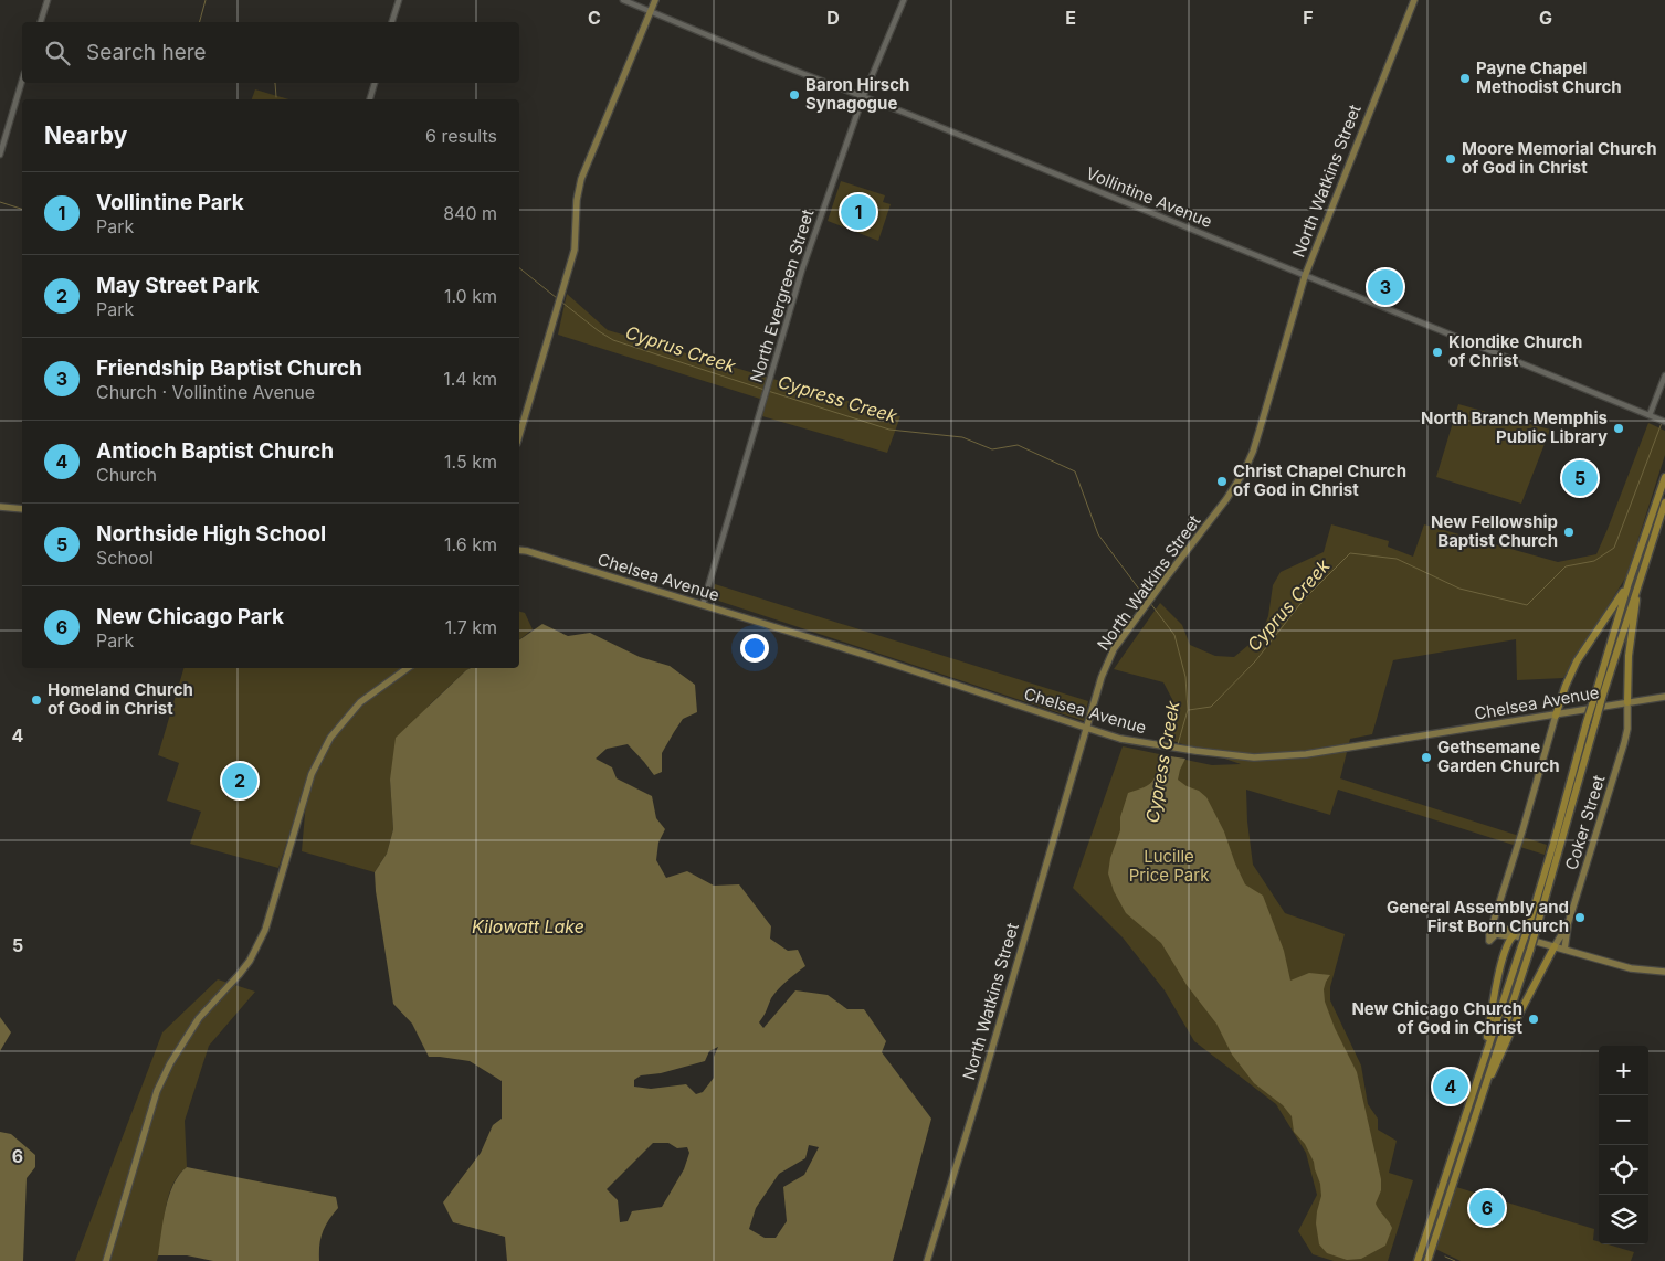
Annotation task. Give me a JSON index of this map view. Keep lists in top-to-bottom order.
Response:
{
  "streets": {
    "main road": ["North Watkins Street", "Chelsea Avenue", "Coker Street"],
    "street": ["Vollintine Avenue", "North Evergreen Street"]
  },
  "crossings": [
    ["North Watkins Street", "Vollintine Avenue"],
    ["North Watkins Street", "Chelsea Avenue"],
    ["Vollintine Avenue", "North Evergreen Street"],
    ["North Evergreen Street", "Chelsea Avenue"],
    ["Chelsea Avenue", "Coker Street"]
  ],
  "water": ["Cyprus Creek", "Cypress Creek", "Kilowatt Lake"],
  "parks": ["Lucille Price Park"],
  "places": [
    "Payne Chapel Methodist Church",
    "Baron Hirsch Synagogue",
    "Moore Memorial Church of God in Christ",
    "Klondike Church of Christ",
    "North Branch Memphis Public Library",
    "Christ Chapel Church of God in Christ",
    "New Fellowship Baptist Church",
    "Homeland Church of God in Christ",
    "Gethsemane Garden Church",
    "General Assembly and First Born Church",
    "New Chicago Church of God in Christ"
  ],
  "page": {
    "search": "Search here",
    "heading": ["Nearby", "6 results"],
    "list": [
      {
        "mark": "1",
        "name": "Vollintine Park",
        "note": "Park",
        "value": "840 m"
      },
      {
        "mark": "2",
        "name": "May Street Park",
        "note": "Park",
        "value": "1.0 km"
      },
      {
        "mark": "3",
        "name": "Friendship Baptist Church",
        "note": "Church · Vollintine Avenue",
        "value": "1.4 km"
      },
      {
        "mark": "4",
        "name": "Antioch Baptist Church",
        "note": "Church",
        "value": "1.5 km"
      },
      {
        "mark": "5",
        "name": "Northside High School",
        "note": "School",
        "value": "1.6 km"
      },
      {
        "mark": "6",
        "name": "New Chicago Park",
        "note": "Park",
        "value": "1.7 km"
      }
    ],
    "pins": [
      "1",
      "3",
      "5",
      "2",
      "4",
      "6"
    ],
    "map_buttons": ["+", "−"]
  },
  "grid": {
    "columns": [
      "C",
      "D",
      "E",
      "F",
      "G"
    ],
    "rows": ["4", "5", "6"]
  }
}
